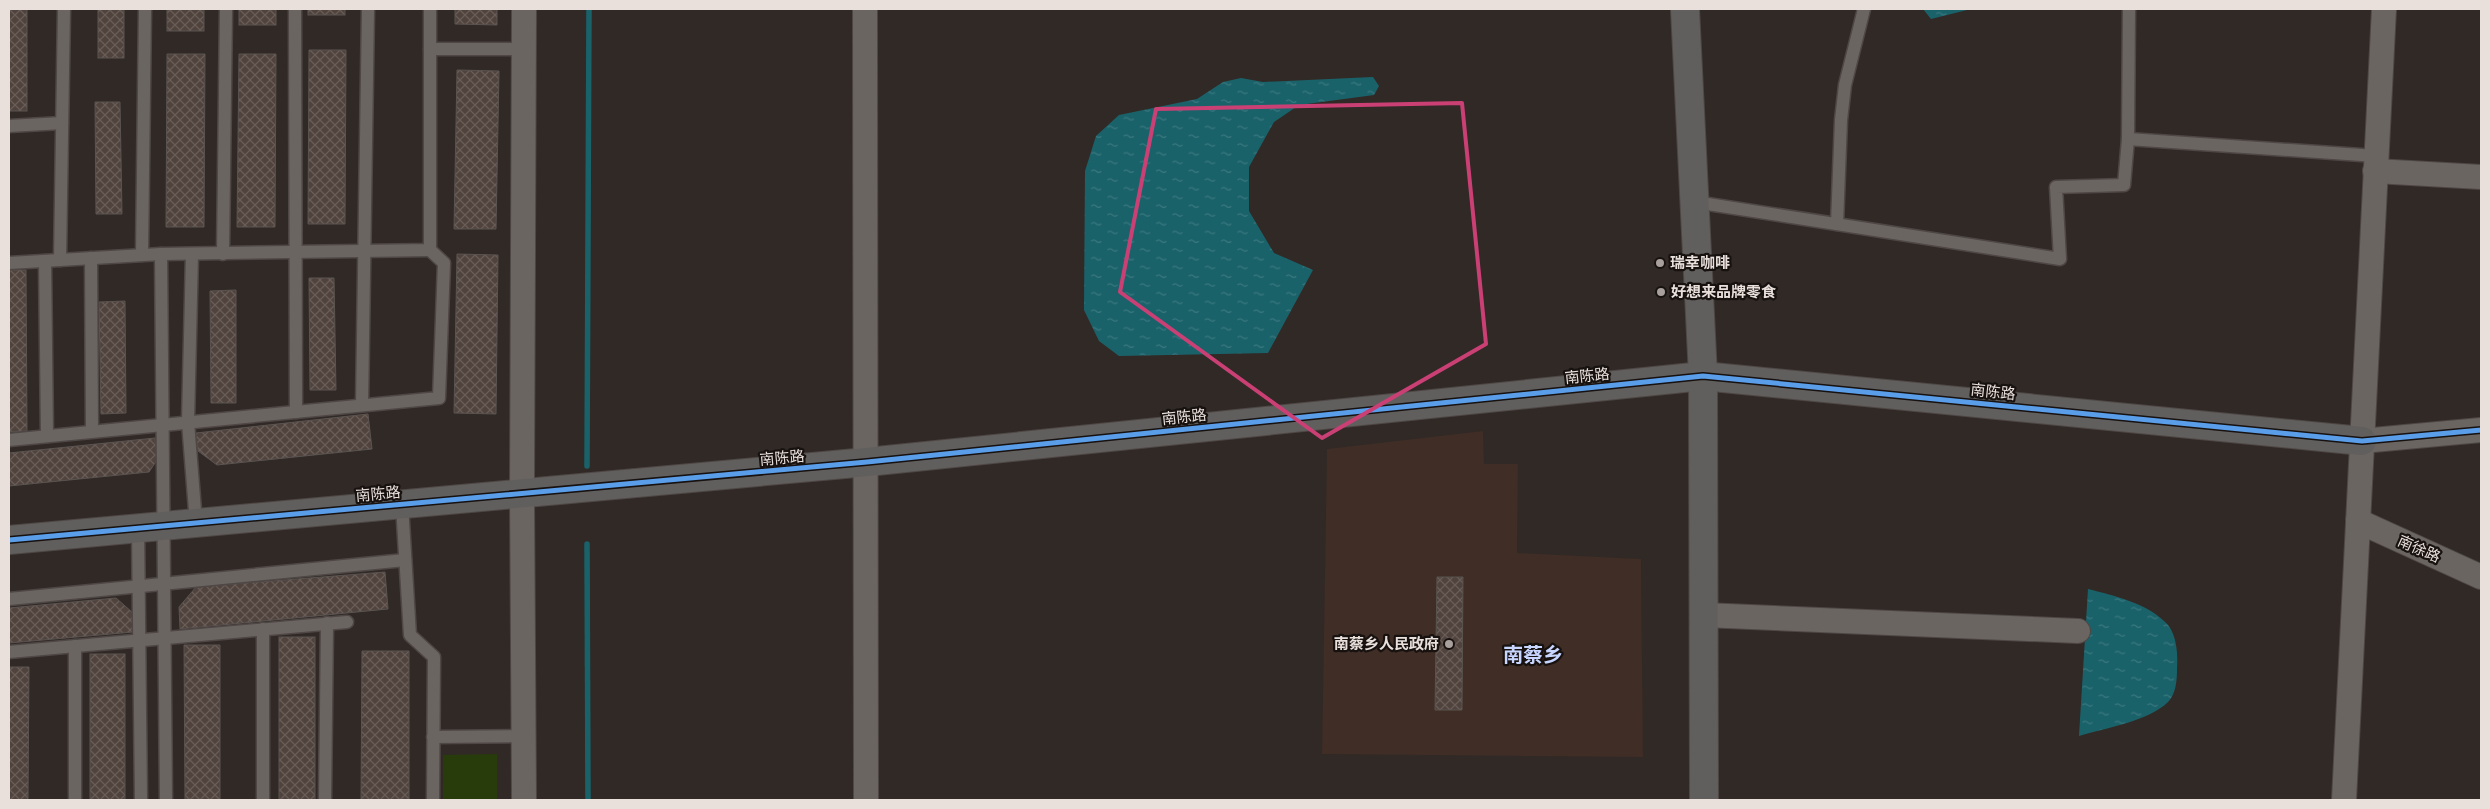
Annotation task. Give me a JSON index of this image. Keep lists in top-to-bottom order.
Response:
{
  "streets": {
    "street": ["南陈路", "南徐路"]
  },
  "districts": ["南蔡乡"],
  "places": ["瑞幸咖啡", "好想来品牌零食", "南蔡乡人民政府"]
}
